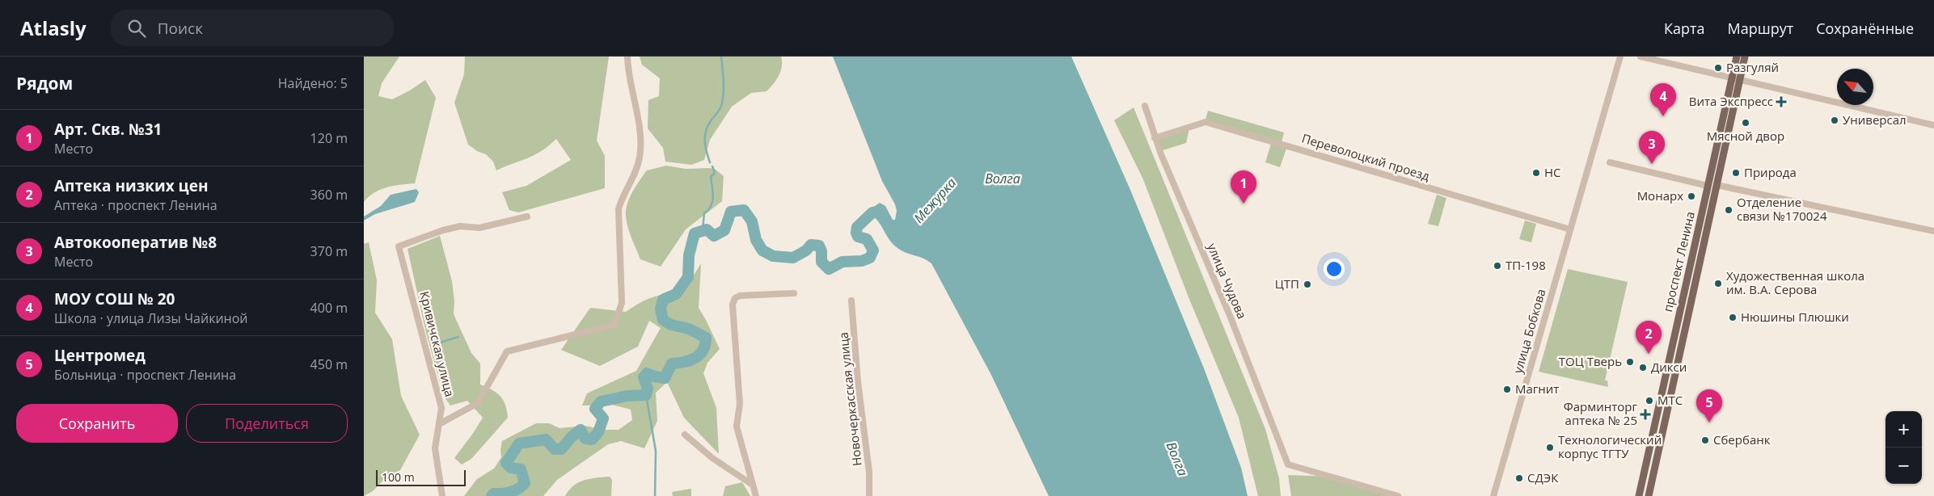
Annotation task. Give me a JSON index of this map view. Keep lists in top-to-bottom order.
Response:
{
  "streets": {
    "main road": ["проспект Ленина"],
    "street": [
      "Переволоцкий проезд",
      "улица Чудова",
      "улица Бобкова",
      "Кривичская улица",
      "Новочеркасская улица"
    ]
  },
  "crossings": [
    ["Переволоцкий проезд", "улица Чудова"],
    ["Переволоцкий проезд", "улица Бобкова"]
  ],
  "water": ["Волга", "Межурка"],
  "places": {
    "other": [
      "Разгуляй",
      "Универсал",
      "Мясной двор",
      "НС",
      "Природа",
      "Монарх",
      "Отделение связи №170024",
      "ТП-198",
      "Художественная школа им. В.А. Серова",
      "ЦТП",
      "Нюшины Плюшки",
      "ТОЦ Тверь",
      "Дикси",
      "Магнит",
      "МТС",
      "Сбербанк",
      "Технологический корпус ТГТУ",
      "СДЭК"
    ],
    "health": ["Вита Экспресс", "Фарминторг аптека № 25"]
  },
  "scale_bar": "100 m",
  "north": "top left",
  "page": {
    "header": "Atlasly",
    "search": "Поиск",
    "nav": ["Карта", "Маршрут", "Сохранённые"],
    "heading": ["Рядом", "Найдено: 5"],
    "pins": [
      "4",
      "3",
      "1",
      "2",
      "5"
    ],
    "list": [
      {
        "mark": "1",
        "name": "Арт. Скв. №31",
        "note": "Место",
        "value": "120 m"
      },
      {
        "mark": "2",
        "name": "Аптека низких цен",
        "note": "Аптека · проспект Ленина",
        "value": "360 m"
      },
      {
        "mark": "3",
        "name": "Автокооператив №8",
        "note": "Место",
        "value": "370 m"
      },
      {
        "mark": "4",
        "name": "МОУ СОШ № 20",
        "note": "Школа · улица Лизы Чайкиной",
        "value": "400 m"
      },
      {
        "mark": "5",
        "name": "Центромед",
        "note": "Больница · проспект Ленина",
        "value": "450 m"
      }
    ],
    "buttons": ["Сохранить", "Поделиться"],
    "map_buttons": ["+", "−"],
    "scale": "100 m"
  }
}
